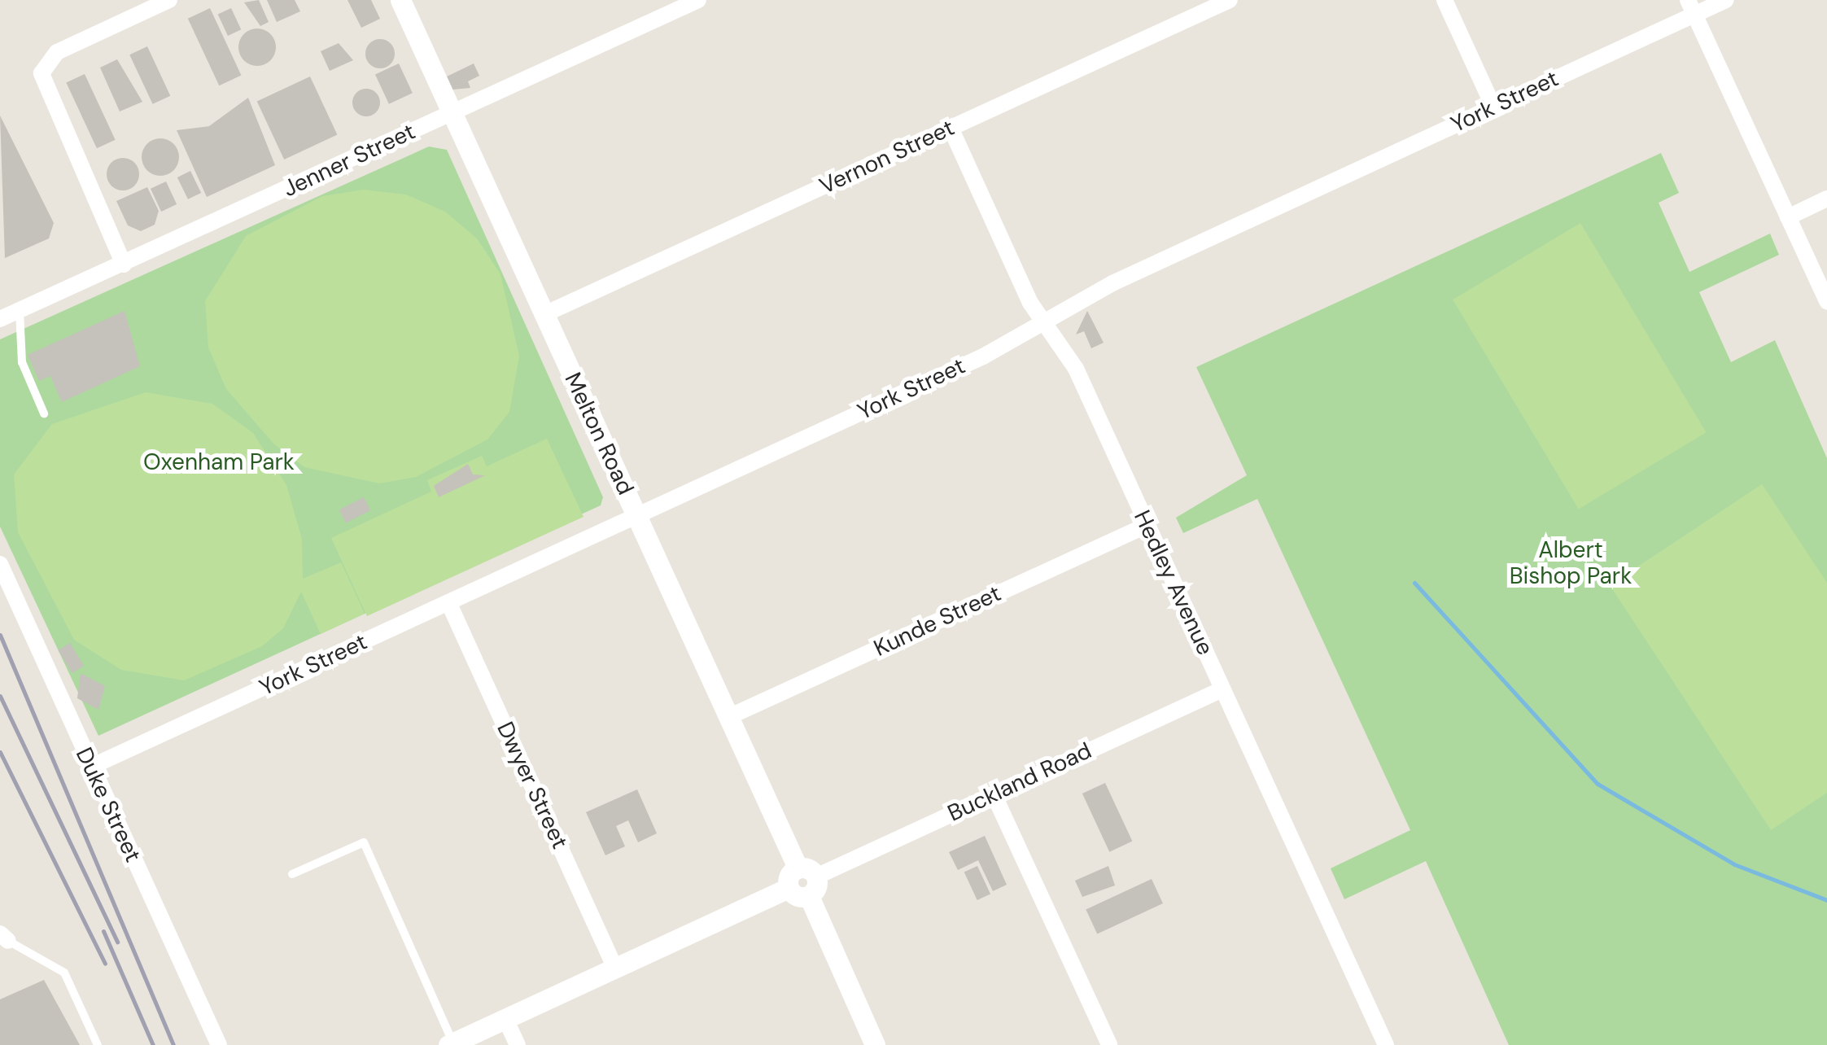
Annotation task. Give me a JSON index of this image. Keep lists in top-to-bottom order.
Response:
{
  "streets": {
    "street": [
      "York Street",
      "Vernon Street",
      "Jenner Street",
      "Melton Road",
      "Hedley Avenue",
      "Kunde Street",
      "Buckland Road",
      "Dwyer Street",
      "Duke Street"
    ]
  },
  "crossings": [
    ["York Street", "Melton Road"],
    ["York Street", "Hedley Avenue"],
    ["York Street", "Dwyer Street"],
    ["York Street", "Duke Street"],
    ["Vernon Street", "Melton Road"],
    ["Vernon Street", "Hedley Avenue"],
    ["Jenner Street", "Melton Road"],
    ["Melton Road", "Kunde Street"],
    ["Melton Road", "Buckland Road"],
    ["Hedley Avenue", "Kunde Street"],
    ["Hedley Avenue", "Buckland Road"]
  ],
  "parks": ["Oxenham Park", "Albert Bishop Park"]
}
